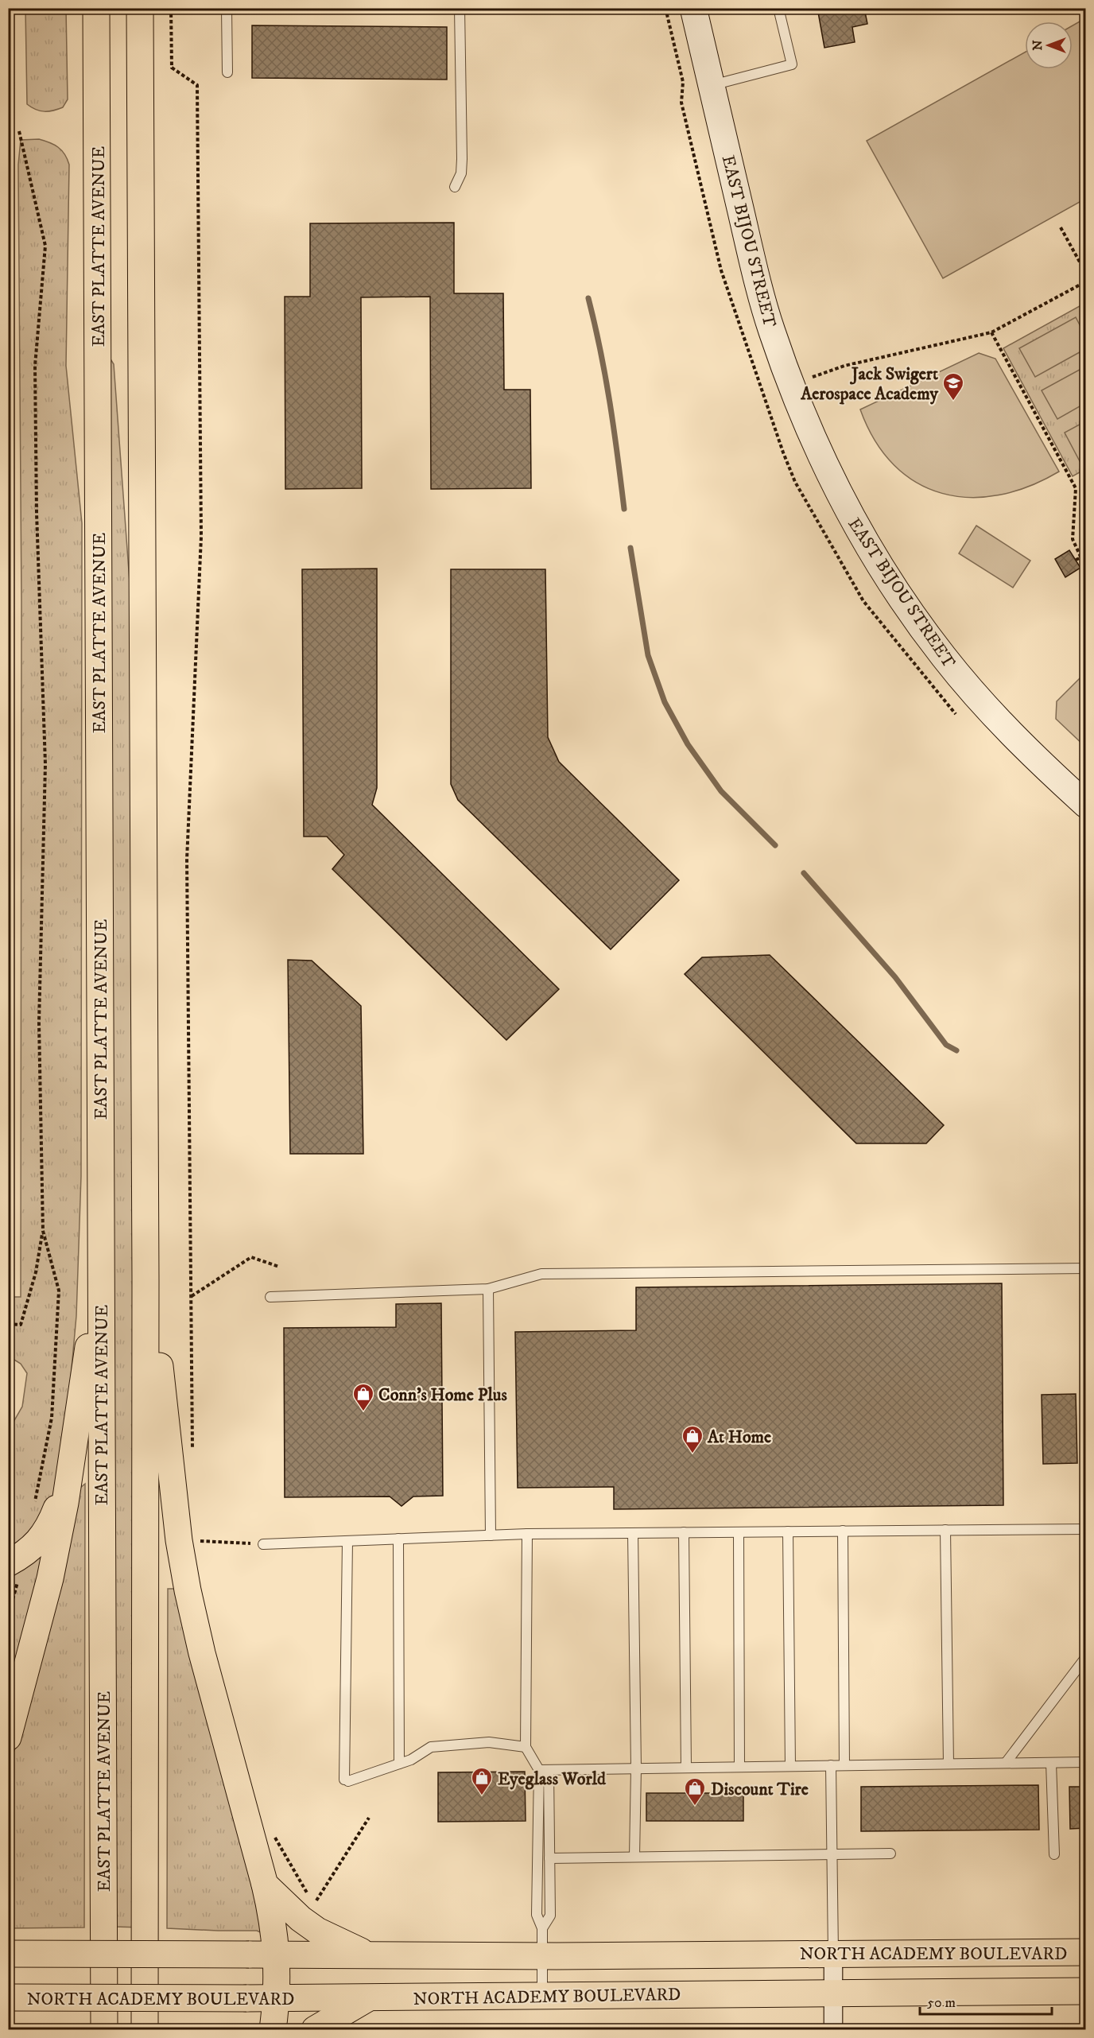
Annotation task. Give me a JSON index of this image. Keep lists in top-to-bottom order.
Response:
{
  "streets": {
    "highway": ["EAST PLATTE AVENUE", "NORTH ACADEMY BOULEVARD"],
    "street": ["EAST BIJOU STREET"]
  },
  "places": {
    "school or university": ["Jack Swigert Aerospace Academy"],
    "shop": [
      "Conn's Home Plus",
      "At Home",
      "Eyeglass World",
      "Discount Tire"
    ]
  },
  "scale_bar": "50 m",
  "north": "left"
}
